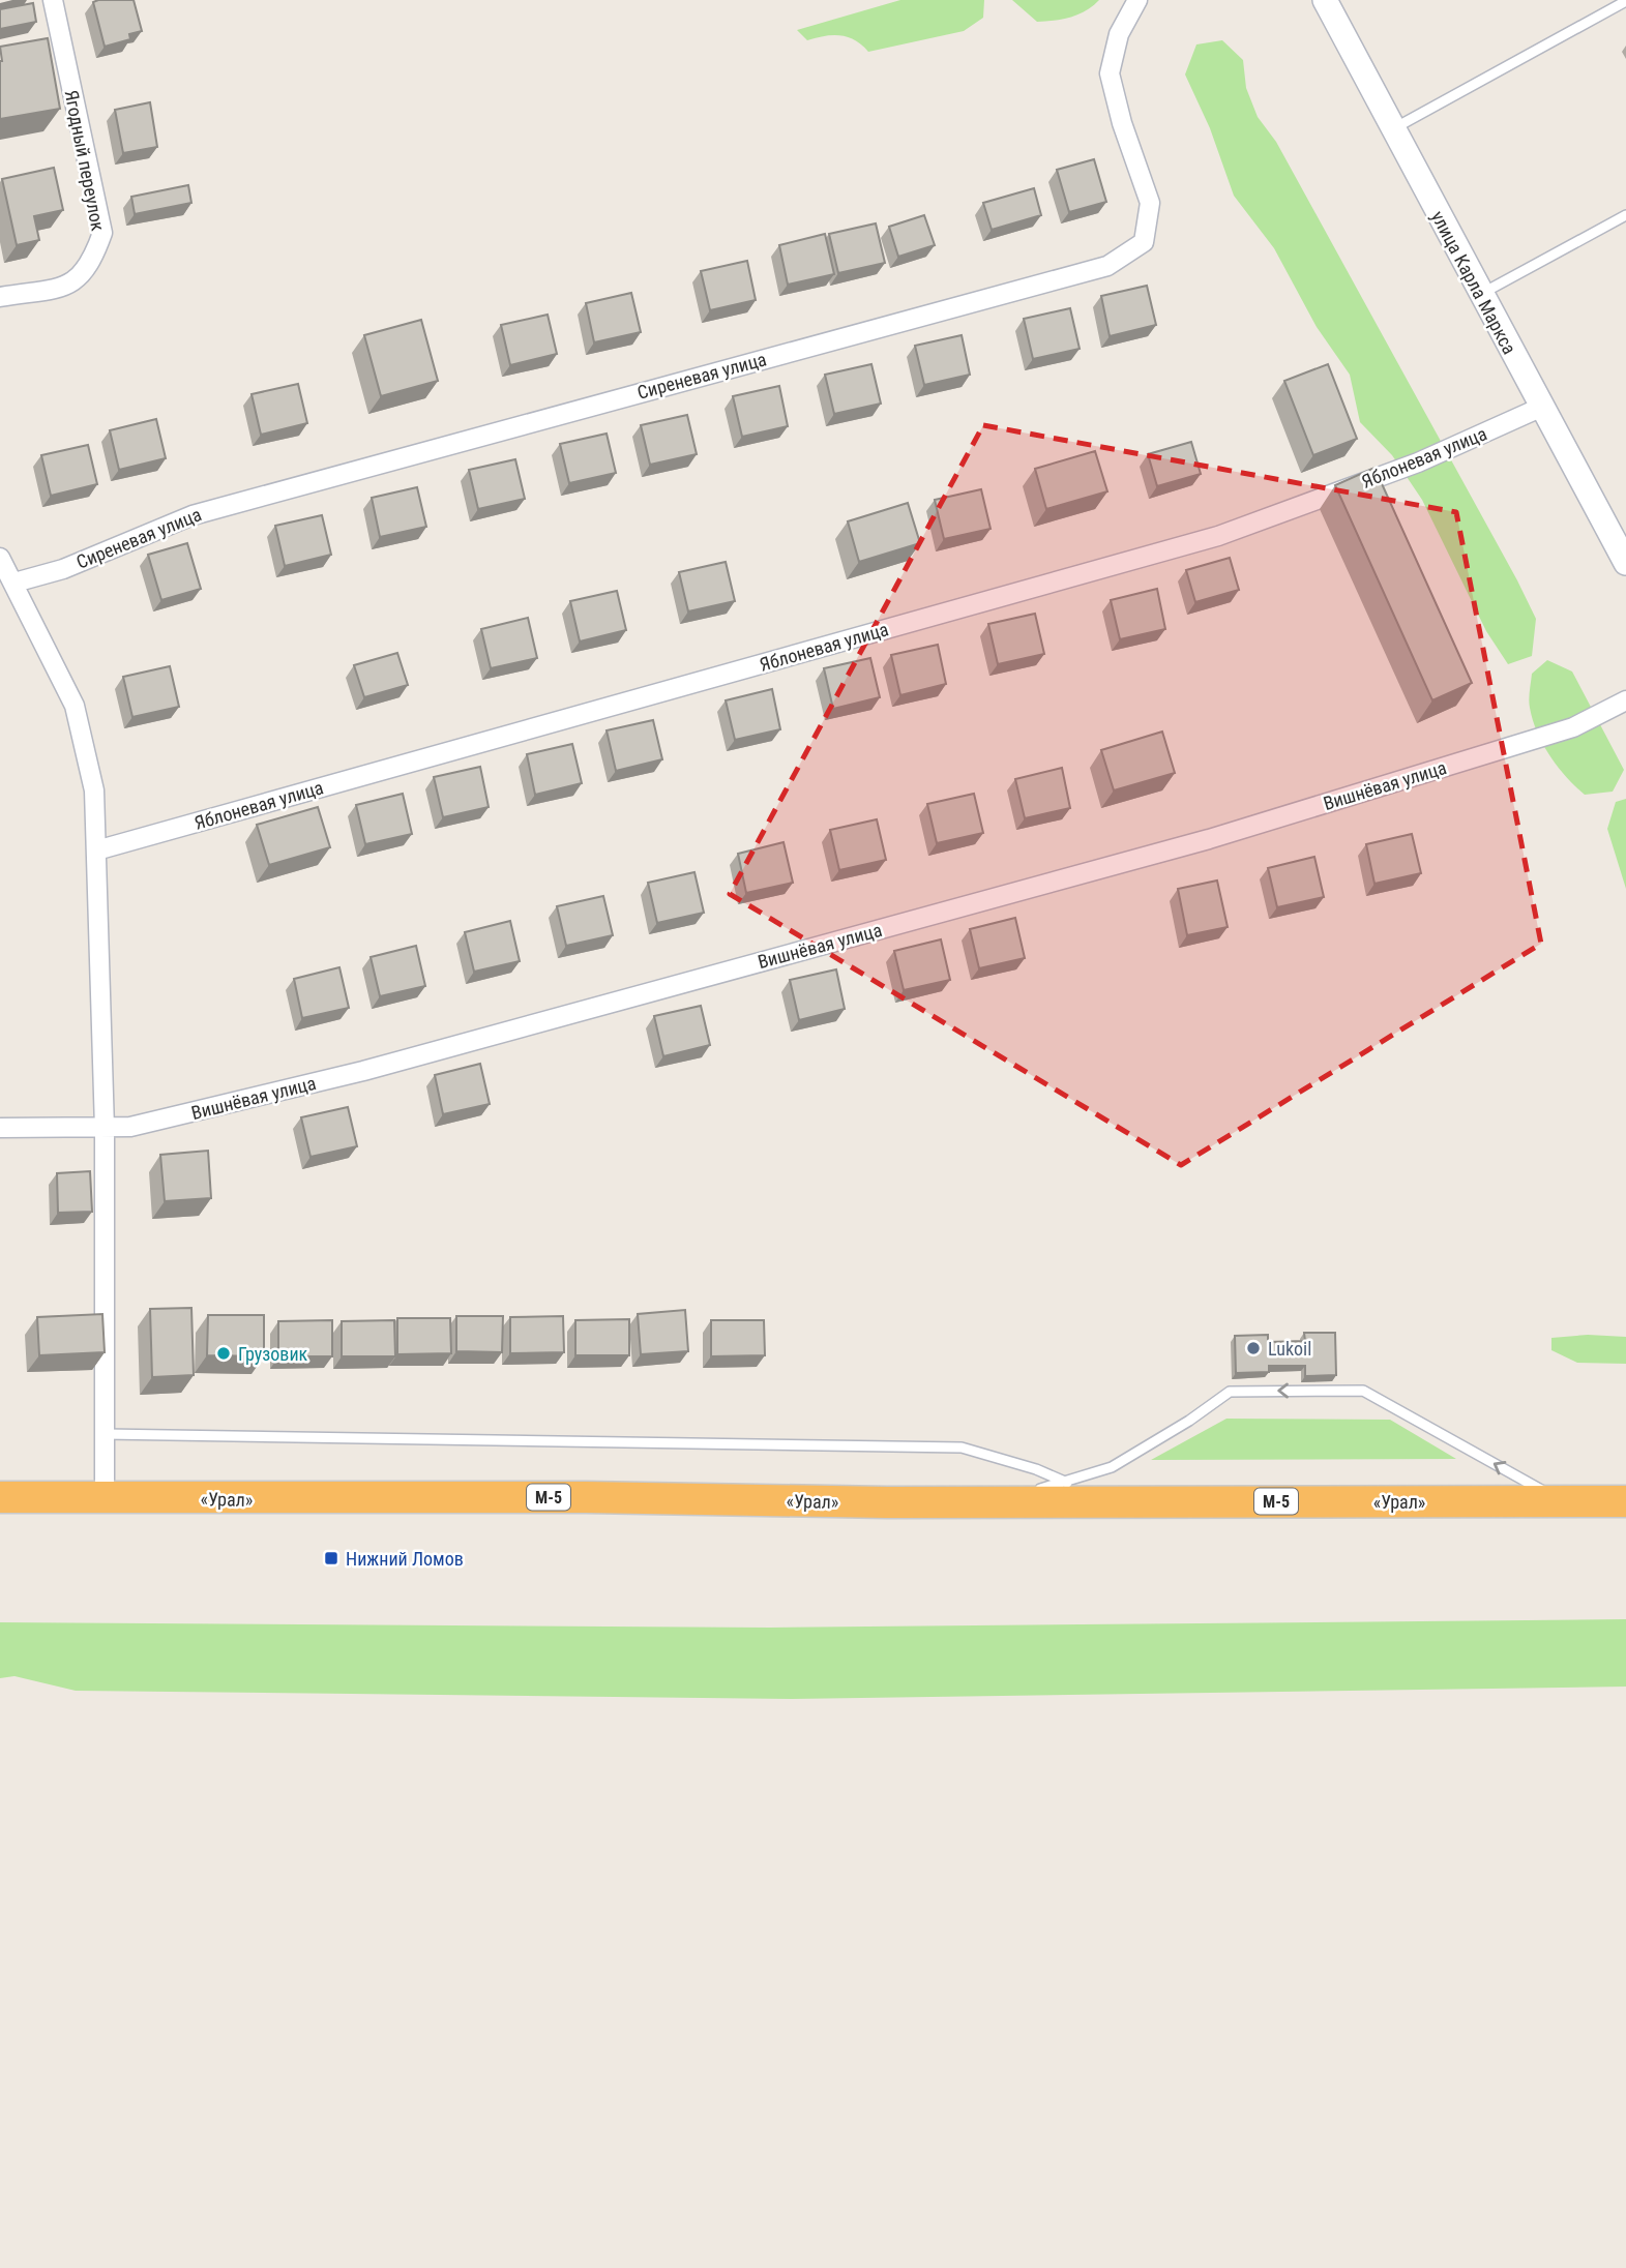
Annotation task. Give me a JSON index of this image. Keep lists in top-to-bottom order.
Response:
{
  "streets": {
    "highway": ["М-5", "«Урал»"],
    "street": [
      "Ягодный переулок",
      "улица Карла Маркса",
      "Сиреневая улица",
      "Яблоневая улица",
      "Вишнёвая улица"
    ]
  },
  "crossings": [
    ["улица Карла Маркса", "Яблоневая улица"]
  ],
  "places": {
    "other": ["Lukoil", "Грузовик"],
    "transit": ["Нижний Ломов"]
  }
}
